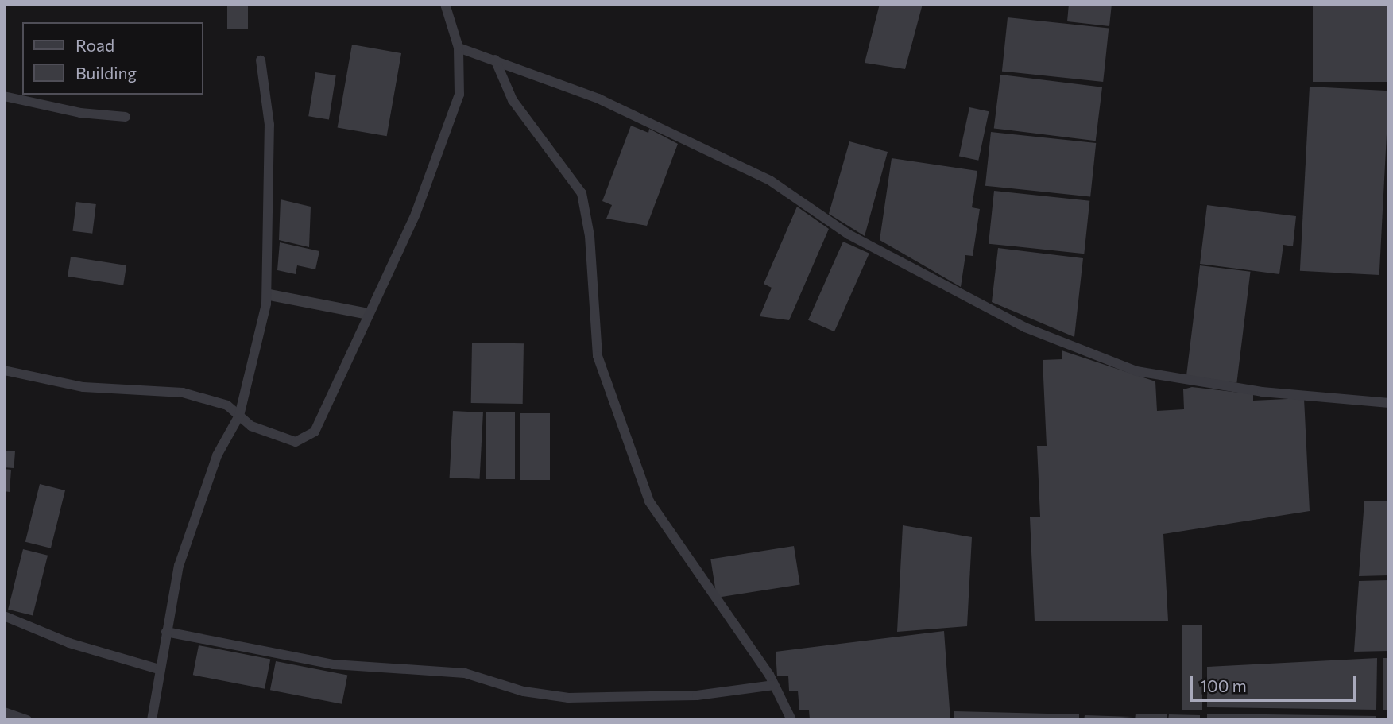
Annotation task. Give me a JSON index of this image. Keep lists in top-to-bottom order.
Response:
{
  "legend": ["Road", "Building"],
  "scale_bar": "100 m"
}
